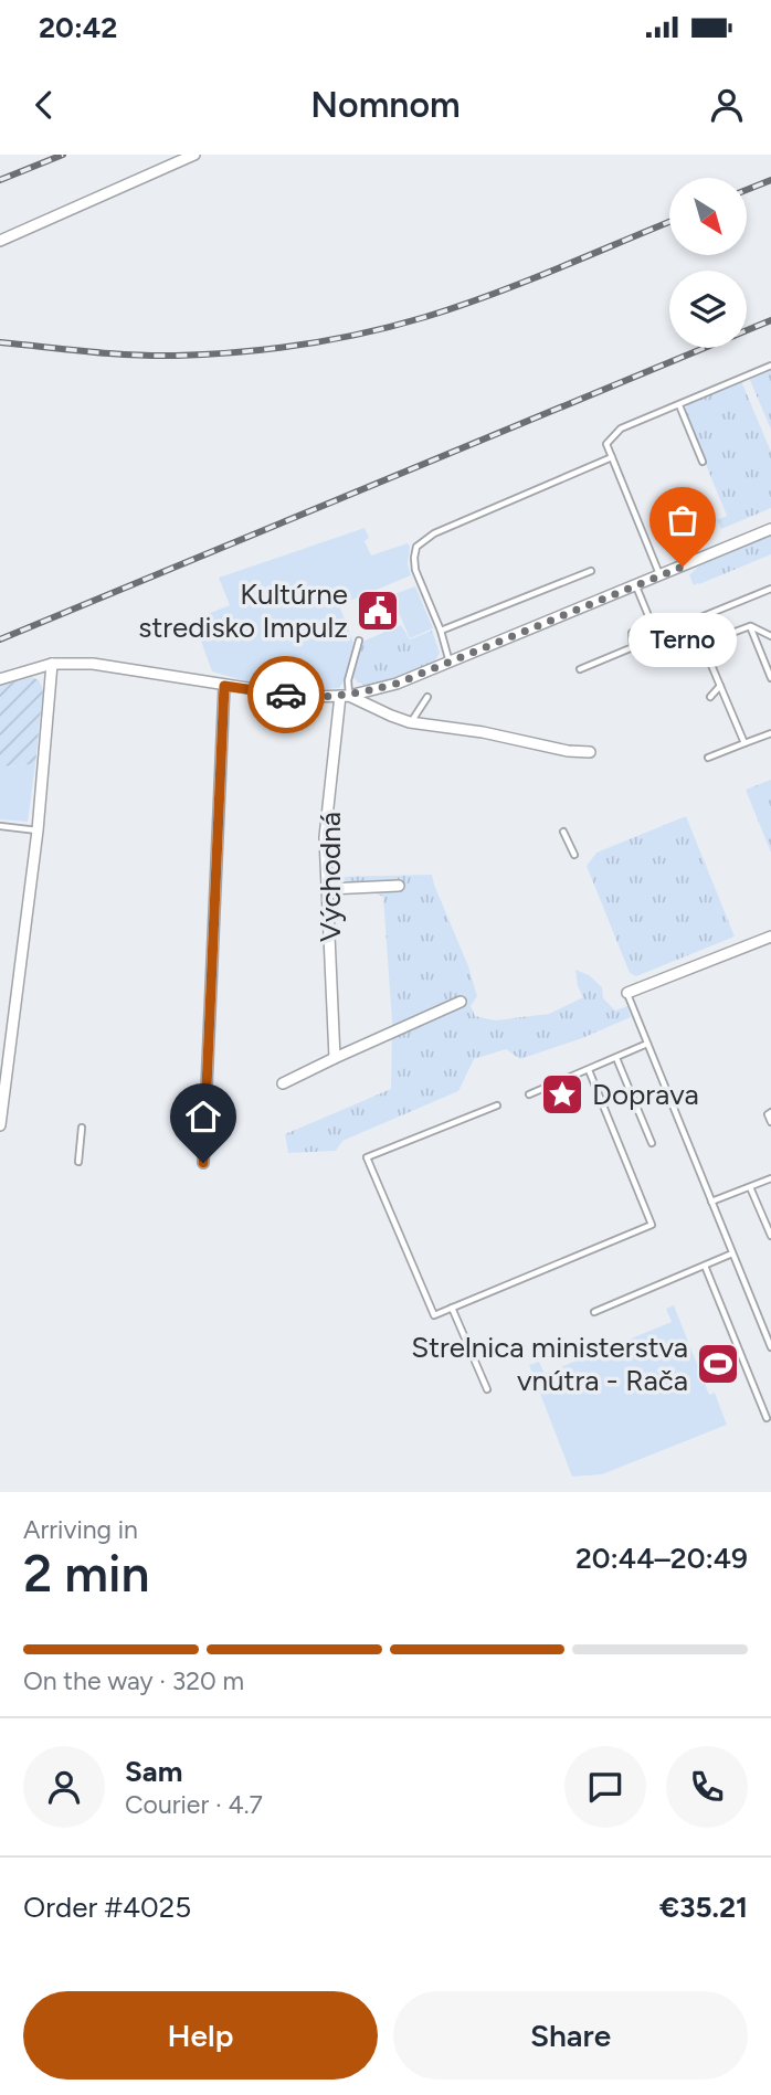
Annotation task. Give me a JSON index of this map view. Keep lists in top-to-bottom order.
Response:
{
  "streets": {
    "street": ["Východná"]
  },
  "places": {
    "other": ["Terno"],
    "public building": ["Kultúrne stredisko Impulz"],
    "place": ["Doprava"],
    "sports": ["Strelnica ministerstva vnútra - Rača"]
  },
  "north": "bottom right",
  "page": {
    "status": "20:42",
    "header": "Nomnom",
    "bubble": "Terno",
    "heading": ["2 min", "Arriving in", "20:44–20:49"],
    "panel": [
      "Sam",
      "Courier · 4.7",
      "Order #4025",
      "€35.21"
    ],
    "bar": "On the way · 320 m",
    "buttons": ["Help", "Share"]
  }
}
